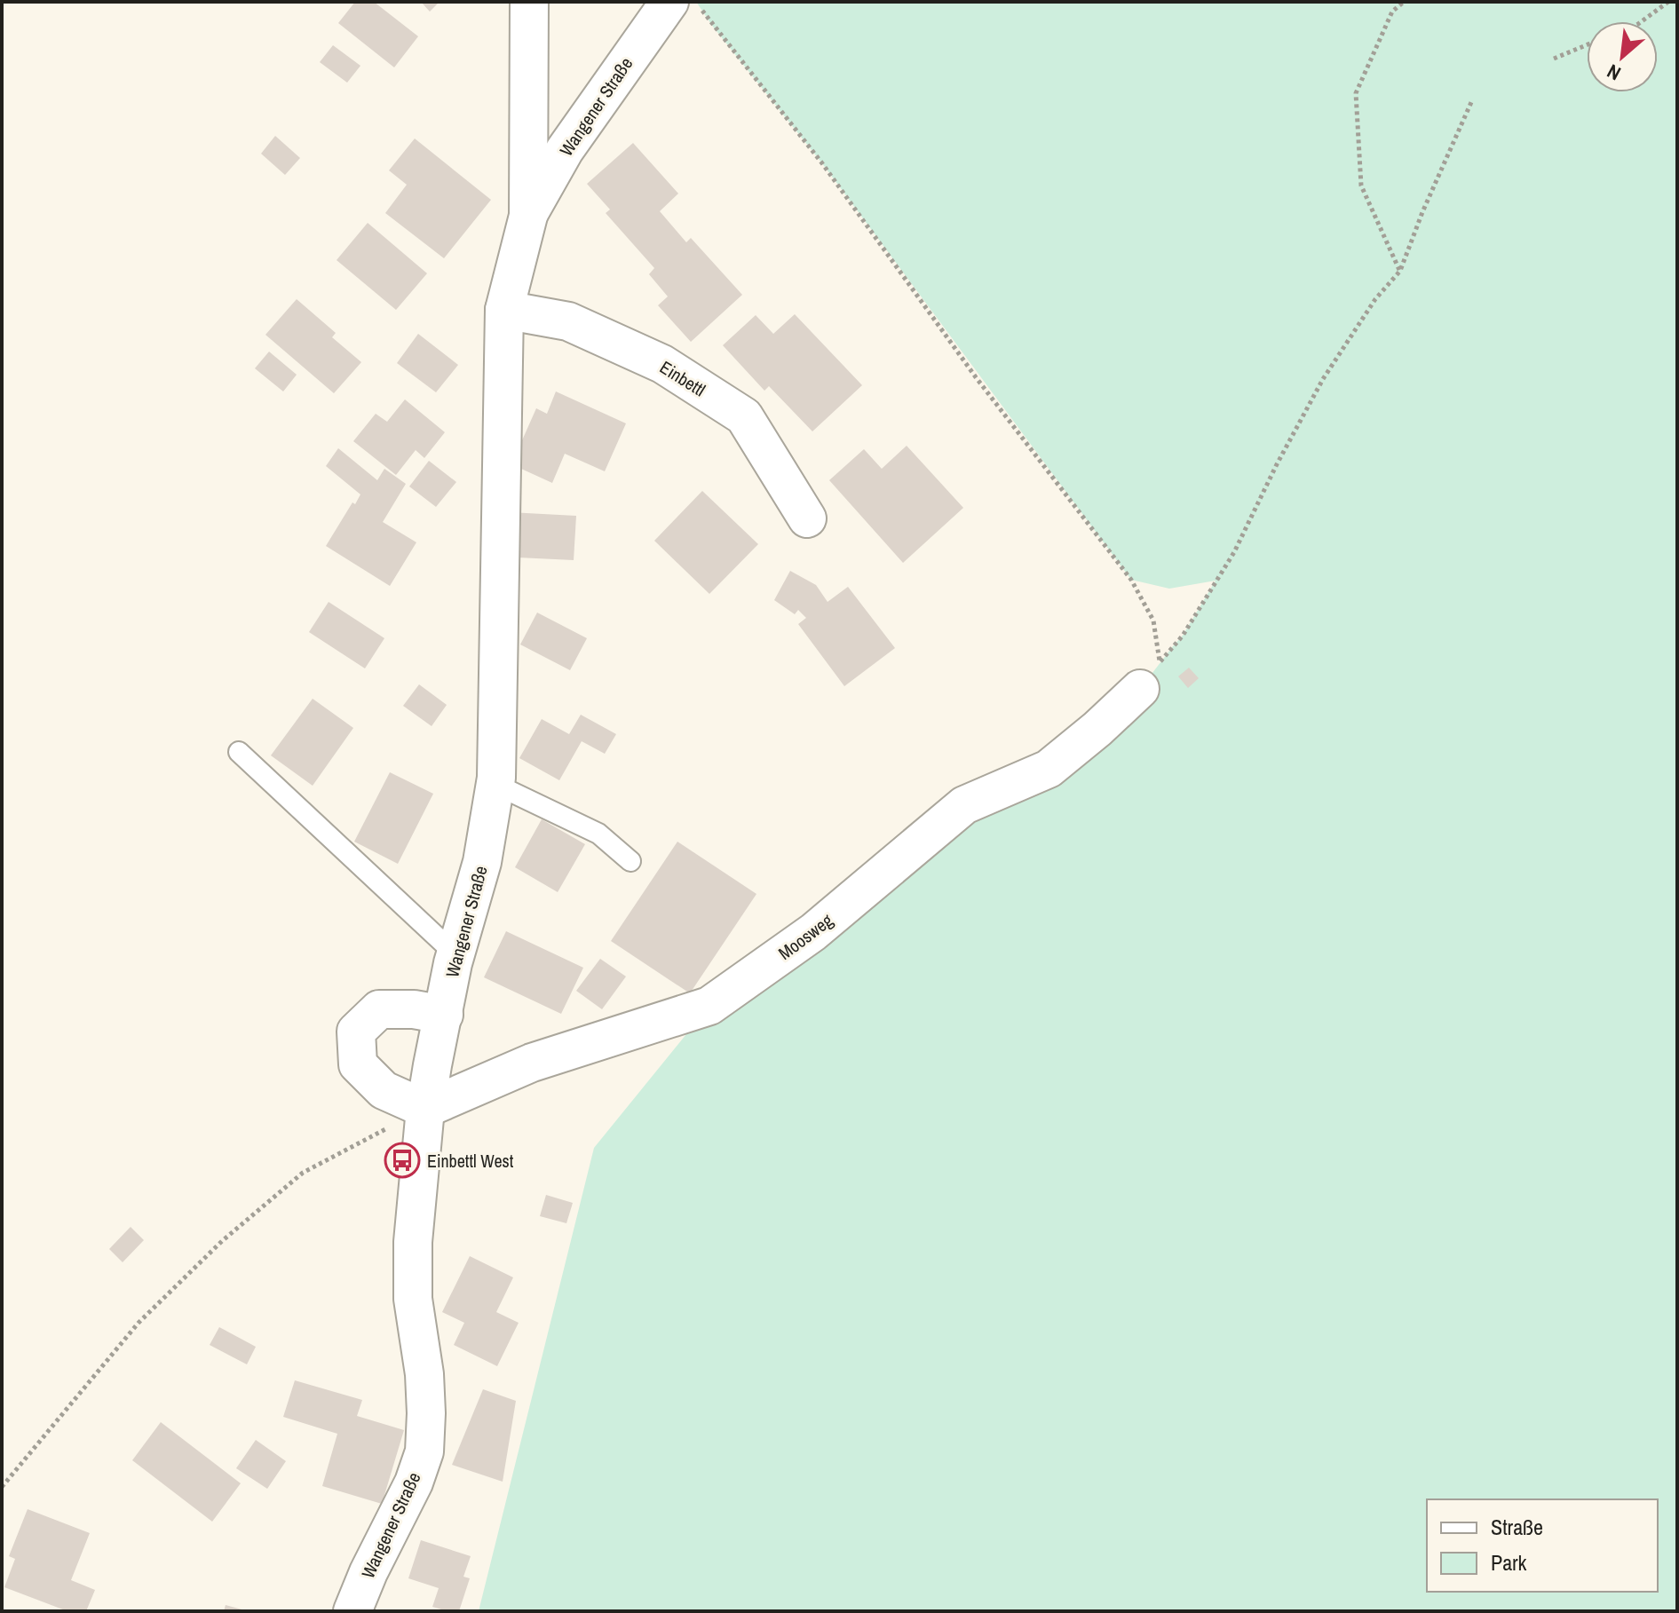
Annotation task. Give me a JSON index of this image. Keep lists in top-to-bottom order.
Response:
{
  "streets": {
    "street": ["Wangener Straße", "Einbettl", "Moosweg"]
  },
  "crossings": [
    ["Wangener Straße", "Einbettl"],
    ["Wangener Straße", "Moosweg"]
  ],
  "places": {
    "bus stop": ["Einbettl West"]
  },
  "legend": ["Straße", "Park"],
  "north": "bottom left"
}
